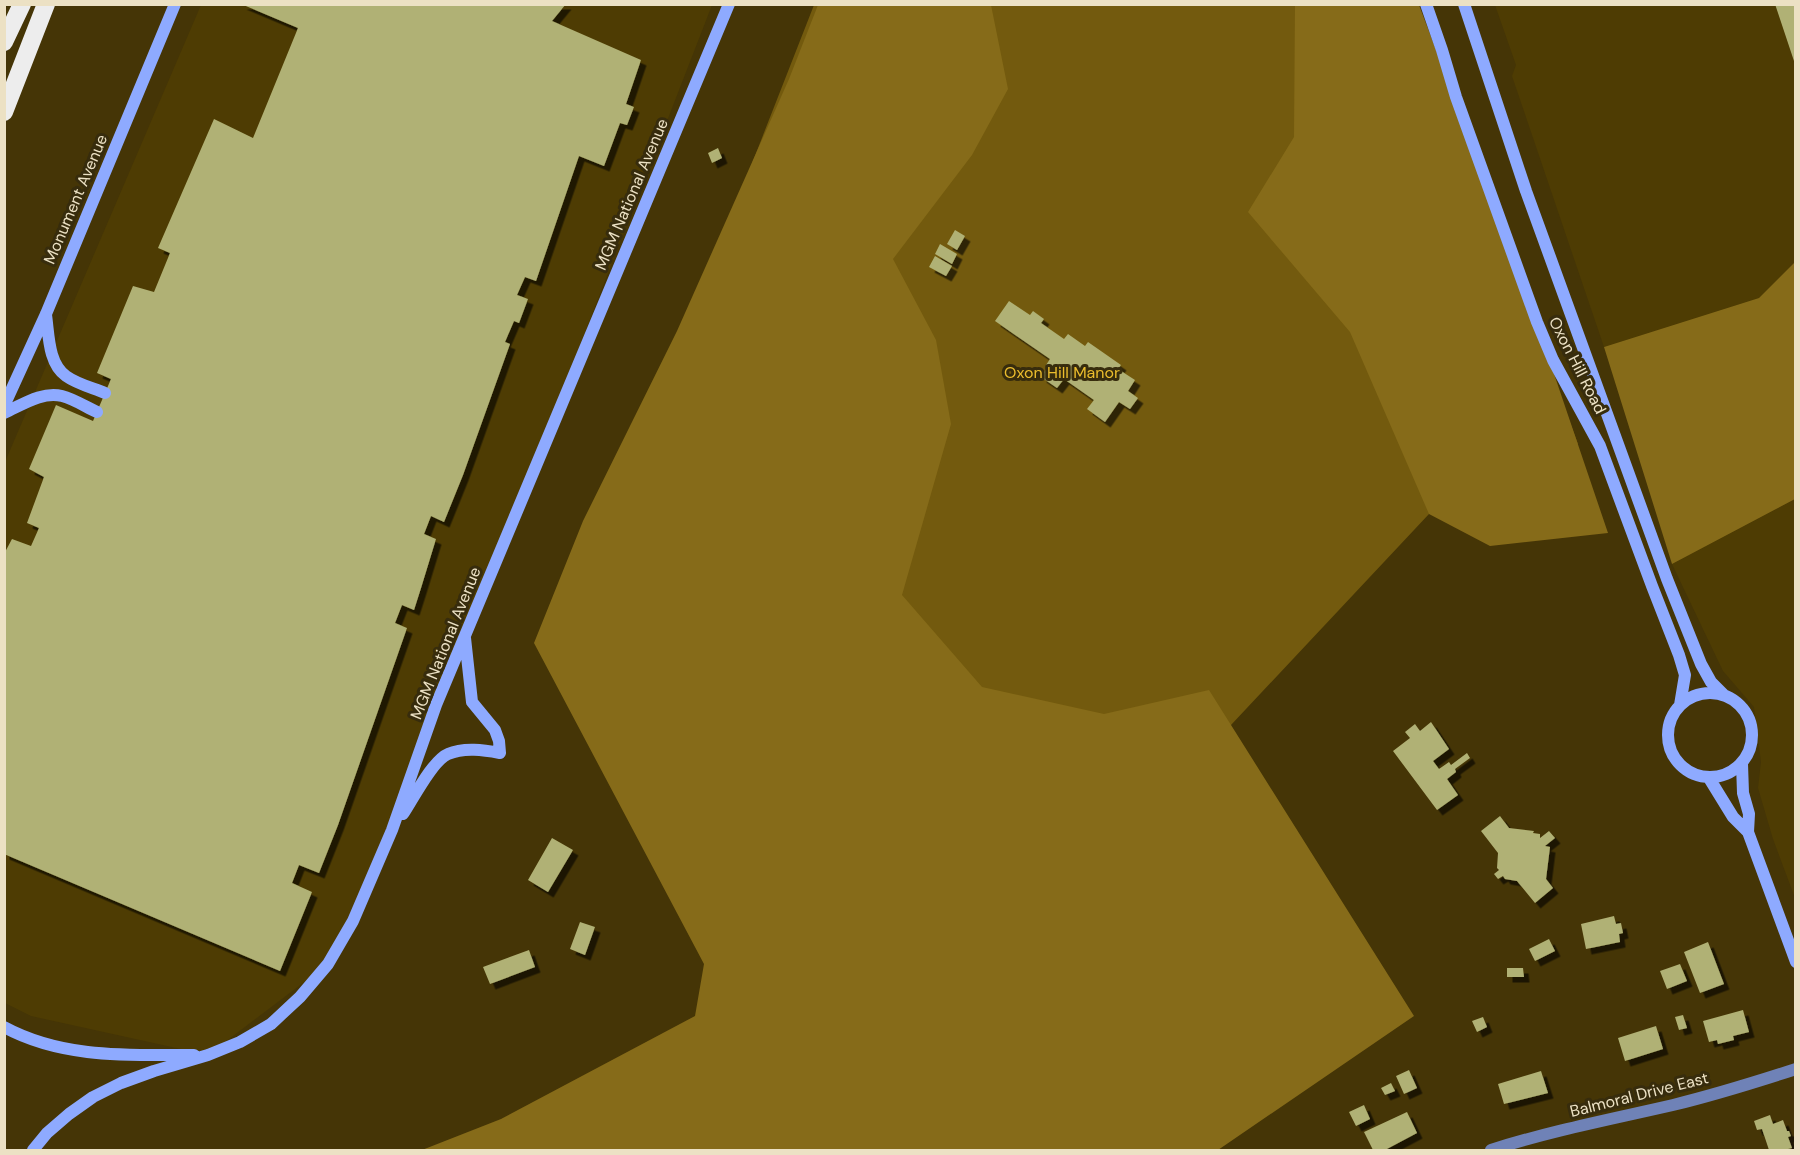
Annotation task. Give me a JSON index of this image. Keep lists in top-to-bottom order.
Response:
{
  "streets": {
    "main road": ["MGM National Avenue", "Monument Avenue", "Oxon Hill Road"],
    "street": ["Balmoral Drive East"]
  },
  "parks": ["Oxon Hill Manor"]
}
